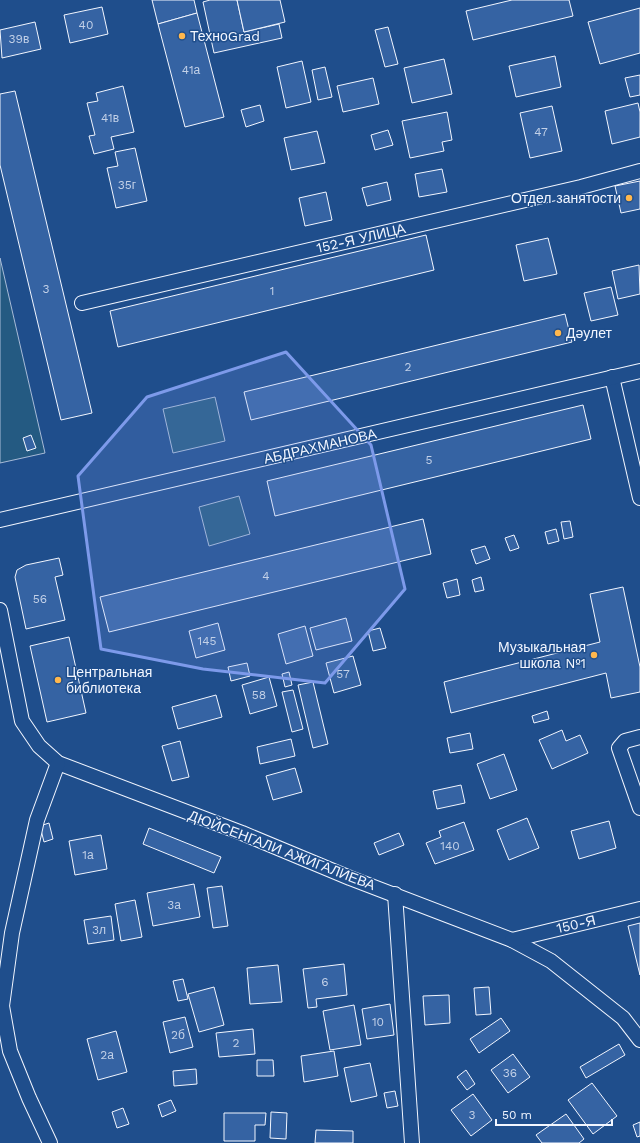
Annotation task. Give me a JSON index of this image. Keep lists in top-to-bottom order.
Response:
{
  "streets": {
    "street": [
      "152-Я УЛИЦА",
      "АБДРАХМАНОВА",
      "ДЮЙСЕНГАЛИ АЖИГАЛИЕВА",
      "150-Я"
    ]
  },
  "crossings": [
    ["ДЮЙСЕНГАЛИ АЖИГАЛИЕВА", "150-Я"]
  ],
  "places": [
    "ТехноGrad",
    "Отдел занятости",
    "Дәулет",
    "Музыкальная школа №1",
    "Центральная библиотека"
  ],
  "house_numbers": [
    "40",
    "39в",
    "41а",
    "41в",
    "47",
    "35г",
    "3",
    "1",
    "2",
    "5",
    "4",
    "56",
    "145",
    "57",
    "58",
    "140",
    "1а",
    "3а",
    "3л",
    "6",
    "10",
    "2б",
    "2",
    "2а",
    "36",
    "3"
  ],
  "scale_bar": "50 m"
}
